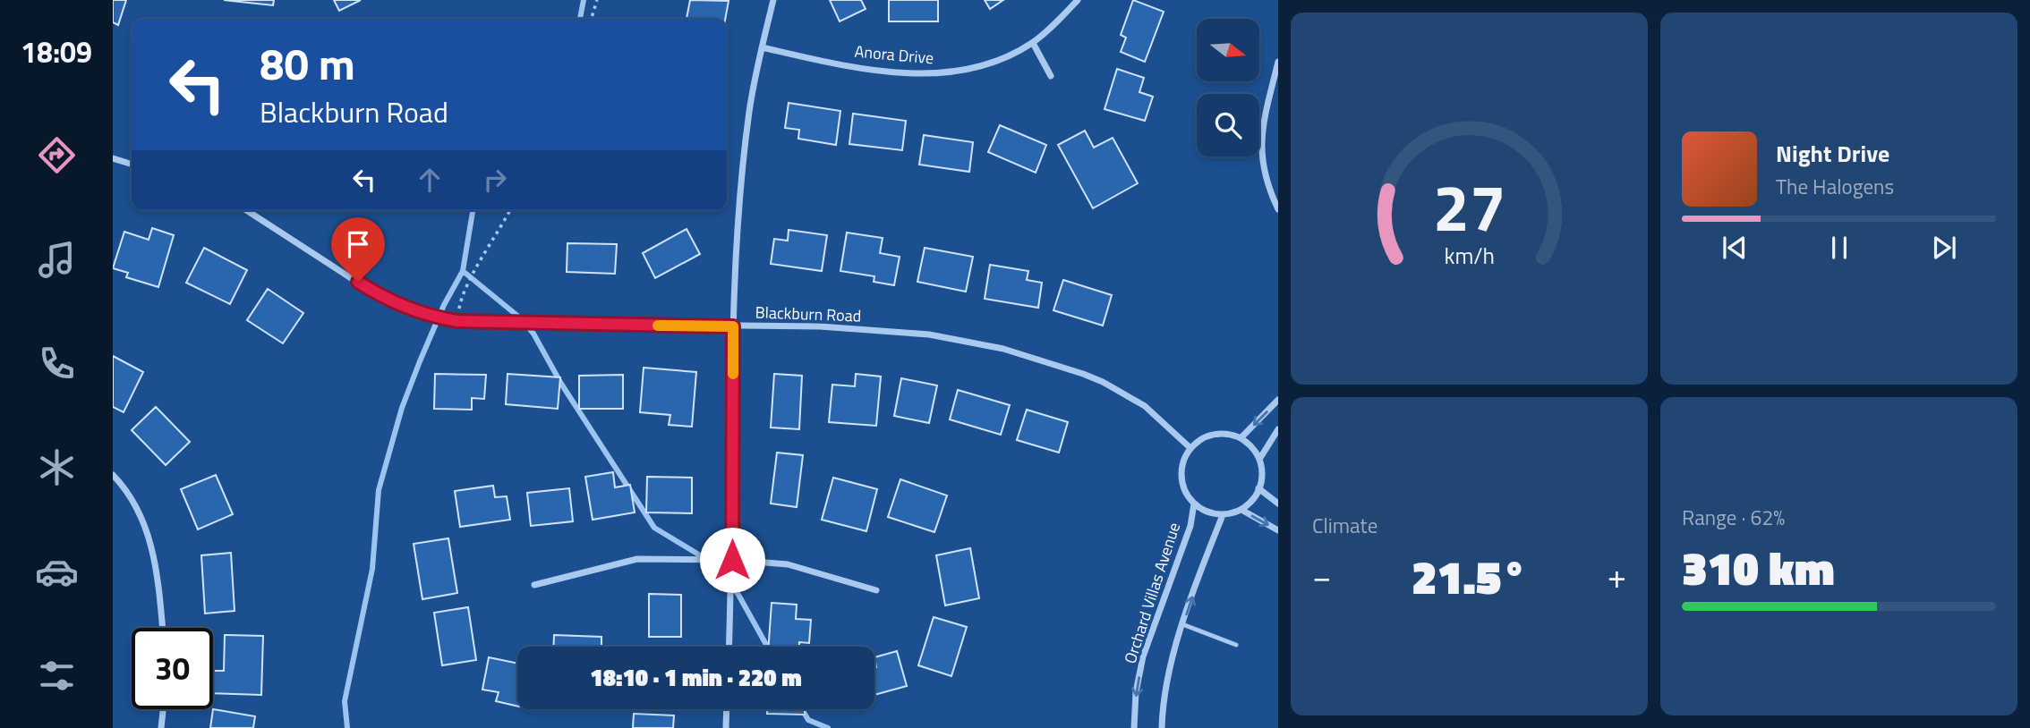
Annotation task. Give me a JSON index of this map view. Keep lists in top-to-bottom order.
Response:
{
  "streets": {
    "street": ["Anora Drive", "Blackburn Road", "Orchard Villas Avenue"]
  },
  "crossings": [
    ["Blackburn Road", "Orchard Villas Avenue"]
  ],
  "north": "right",
  "page": {
    "tabs": "18:09",
    "turn": ["80 m", "Blackburn Road"],
    "song": ["Night Drive", "The Halogens"],
    "tile": [
      "Climate",
      ["Range · 62%", "310 km"]
    ],
    "heat": ["−", "21.5°", "+"],
    "limit": "30",
    "trip": "18:10 · 1 min · 220 m",
    "gauge": ["27", "km/h"]
  }
}
